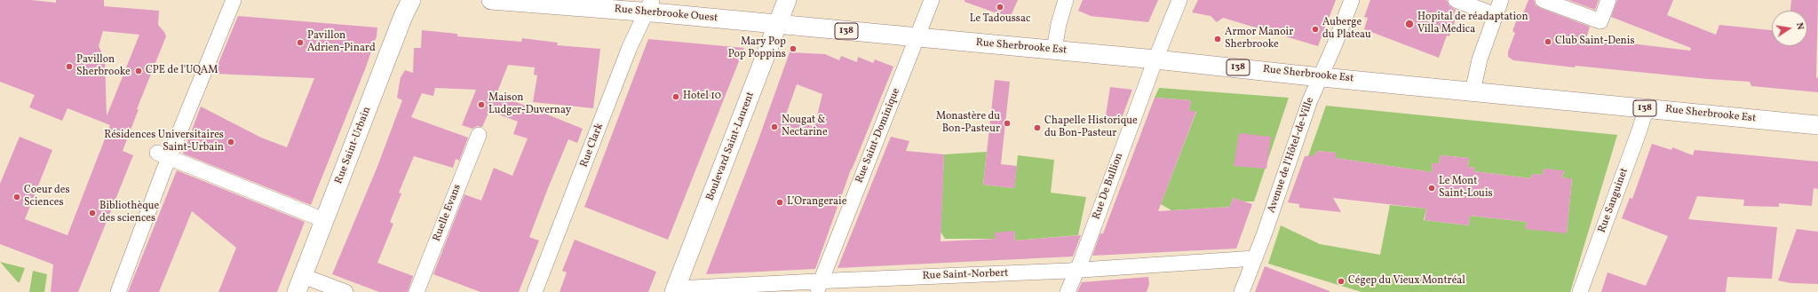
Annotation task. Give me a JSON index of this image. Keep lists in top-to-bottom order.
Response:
{
  "streets": {
    "main road": [
      "Rue Sherbrooke Ouest",
      "138",
      "Rue Sherbrooke Est",
      "Rue Saint-Urbain",
      "Boulevard Saint-Laurent"
    ],
    "street": [
      "Rue Saint-Dominique",
      "Rue Clark",
      "Avenue de l'Hôtel-de-Ville",
      "Rue De Bullion",
      "Rue Sanguinet",
      "Ruelle Evans",
      "Rue Saint-Norbert"
    ]
  },
  "crossings": [
    ["Rue Sherbrooke Ouest", "Rue Sherbrooke Est"],
    ["Rue Sherbrooke Ouest", "Rue Clark"],
    ["Rue Sherbrooke Ouest", "Boulevard Saint-Laurent"],
    ["Rue Sherbrooke Est", "Rue Saint-Dominique"],
    ["Rue Sherbrooke Est", "Boulevard Saint-Laurent"],
    ["Rue Sherbrooke Est", "Avenue de l'Hôtel-de-Ville"],
    ["Rue Sherbrooke Est", "Rue De Bullion"],
    ["Rue Sherbrooke Est", "Rue Sanguinet"],
    ["Rue Saint-Dominique", "Rue Saint-Norbert"],
    ["Boulevard Saint-Laurent", "Rue Saint-Norbert"],
    ["Avenue de l'Hôtel-de-Ville", "Rue Saint-Norbert"],
    ["Rue De Bullion", "Rue Saint-Norbert"]
  ],
  "places": [
    "Le Tadoussac",
    "Hopital de réadaptation Villa Medica",
    "Auberge du Plateau",
    "Armor Manoir Sherbrooke",
    "Club Saint-Denis",
    "Pavillon Adrien-Pinard",
    "Mary Pop Pop Poppins",
    "Pavillon Sherbrooke",
    "CPE de l'UQAM",
    "Hotel 10",
    "Maison Ludger-Duvernay",
    "Monastère du Bon-Pasteur",
    "Nougat & Nectarine",
    "Chapelle Historique du Bon-Pasteur",
    "Résidences Universitaires Saint-Urbain",
    "Le Mont Saint-Louis",
    "Coeur des Sciences",
    "L’Orangeraie",
    "Bibliothèque des sciences",
    "Cégep du Vieux Montréal"
  ],
  "north": "right"
}
